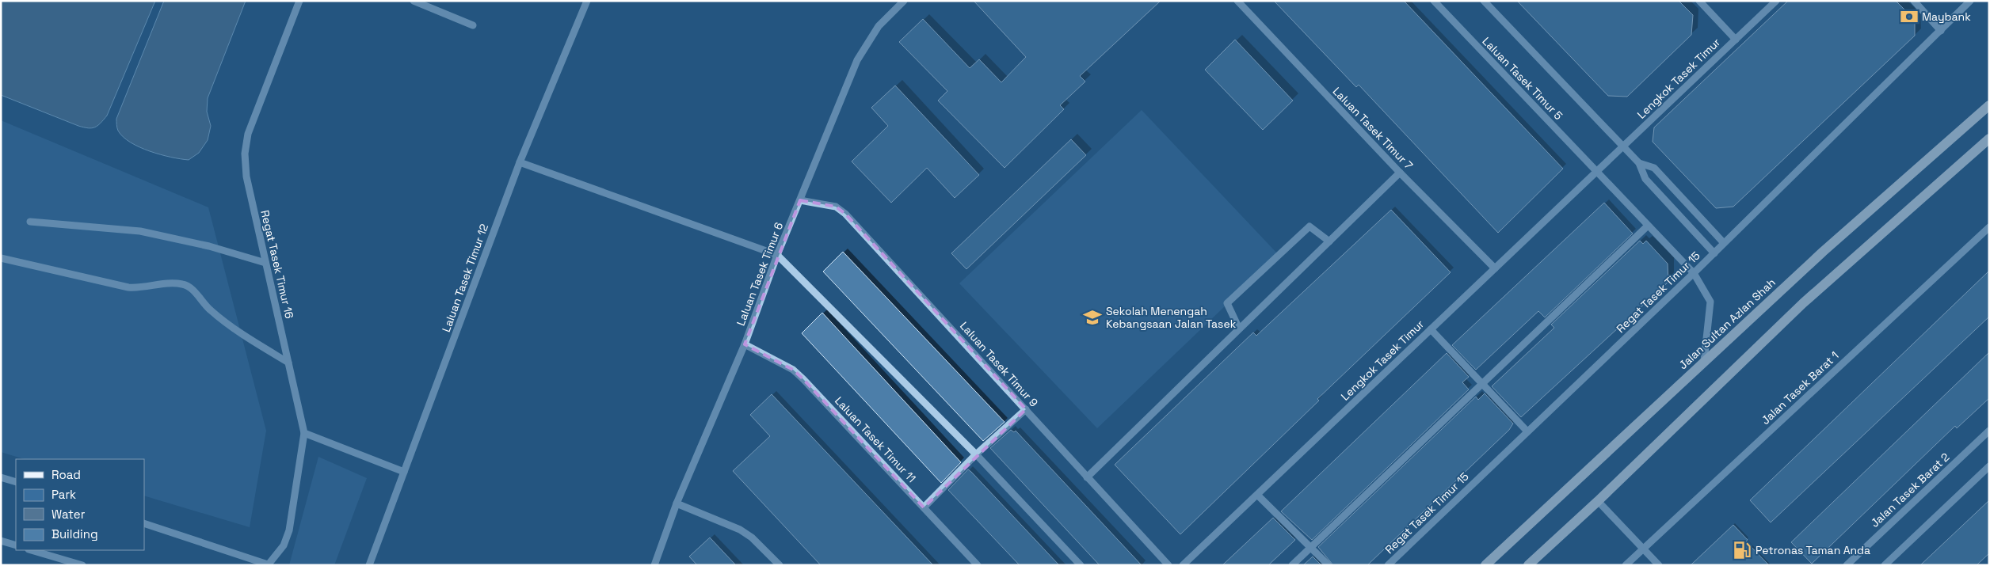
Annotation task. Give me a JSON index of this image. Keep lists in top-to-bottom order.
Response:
{
  "streets": {
    "main road": ["Jalan Sultan Azlan Shah"],
    "street": [
      "Laluan Tasek Timur 5",
      "Lengkok Tasek Timur",
      "Laluan Tasek Timur 7",
      "Regat Tasek Timur 16",
      "Laluan Tasek Timur 6",
      "Laluan Tasek Timur 12",
      "Regat Tasek Timur 15",
      "Laluan Tasek Timur 9",
      "Jalan Tasek Barat 1",
      "Laluan Tasek Timur 11",
      "Jalan Tasek Barat 2"
    ]
  },
  "crossings": [
    ["Laluan Tasek Timur 5", "Lengkok Tasek Timur"],
    ["Lengkok Tasek Timur", "Laluan Tasek Timur 7"],
    ["Laluan Tasek Timur 6", "Laluan Tasek Timur 9"],
    ["Laluan Tasek Timur 6", "Laluan Tasek Timur 11"]
  ],
  "places": {
    "bank": ["Maybank"],
    "school or university": ["Sekolah Menengah Kebangsaan Jalan Tasek"],
    "fuel station": ["Petronas Taman Anda"]
  },
  "legend": [
    "Road",
    "Park",
    "Water",
    "Building"
  ]
}
